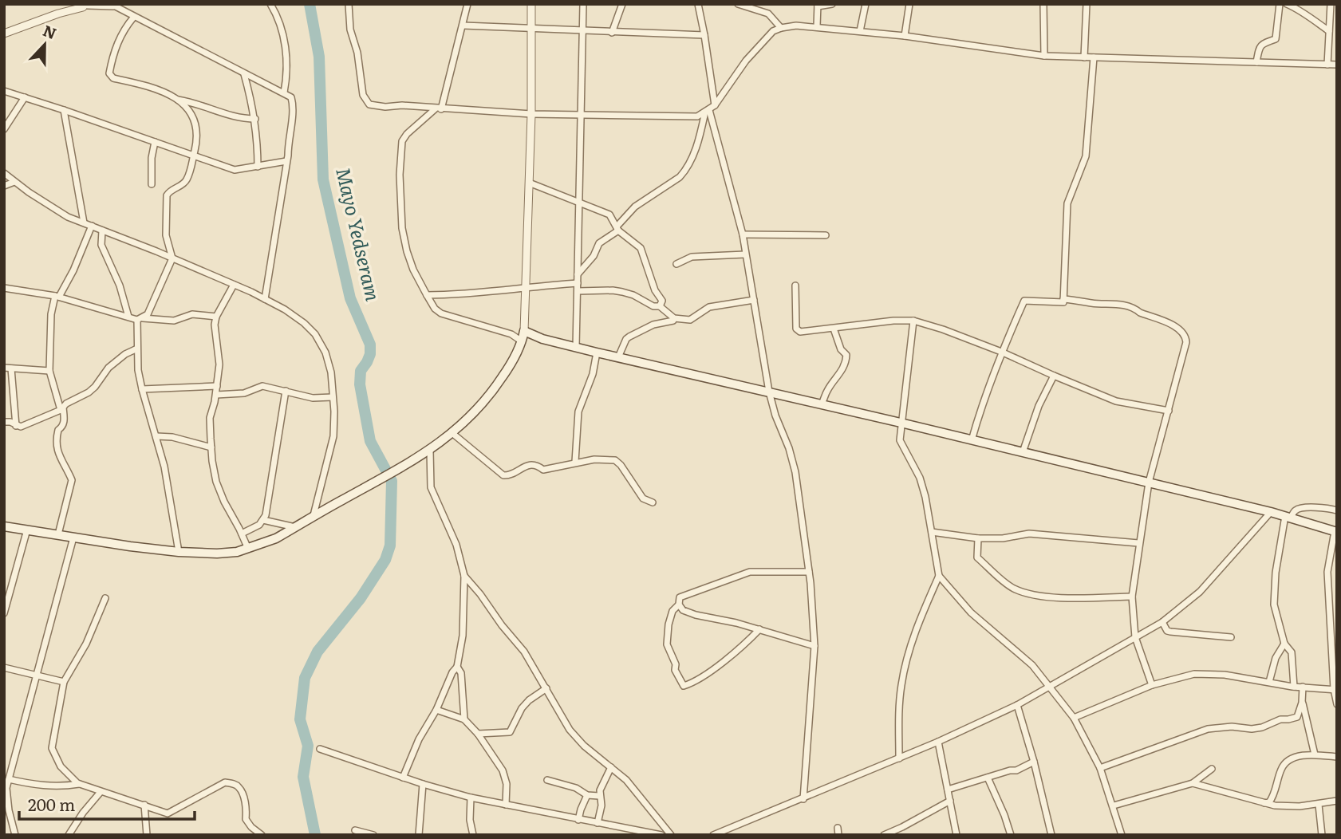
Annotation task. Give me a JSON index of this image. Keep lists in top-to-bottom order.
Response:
{
  "water": ["Mayo Yedseram"],
  "scale_bar": "200 m",
  "north": "top"
}
